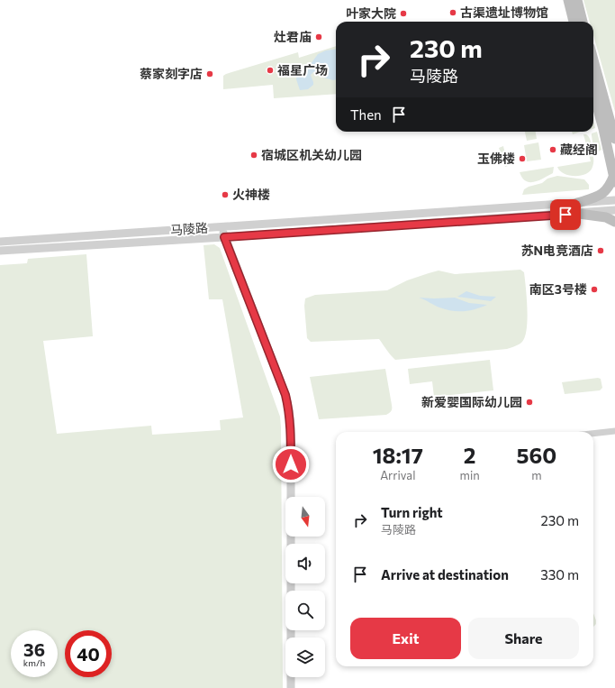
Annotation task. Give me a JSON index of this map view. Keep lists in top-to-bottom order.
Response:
{
  "streets": {
    "street": ["马陵路"]
  },
  "places": [
    "古渠遗址博物馆",
    "叶家大院",
    "灶君庙",
    "福星广场",
    "蔡家刻字店",
    "藏经阁",
    "宿城区机关幼儿园",
    "玉佛楼",
    "火神楼",
    "苏N电竞酒店",
    "南区3号楼",
    "新爱婴国际幼儿园"
  ],
  "north": "bottom",
  "page": {
    "turn": ["230 m", "马陵路"],
    "then": "Then",
    "eta": [
      "18:17",
      "Arrival",
      "2",
      "min",
      "560",
      "m"
    ],
    "list": [
      {
        "name": "Turn right",
        "note": "马陵路",
        "value": "230 m"
      },
      {
        "name": "Arrive at destination",
        "value": "330 m"
      }
    ],
    "buttons": ["Exit", "Share"],
    "speed": "36 km/h",
    "limit": "40"
  }
}
